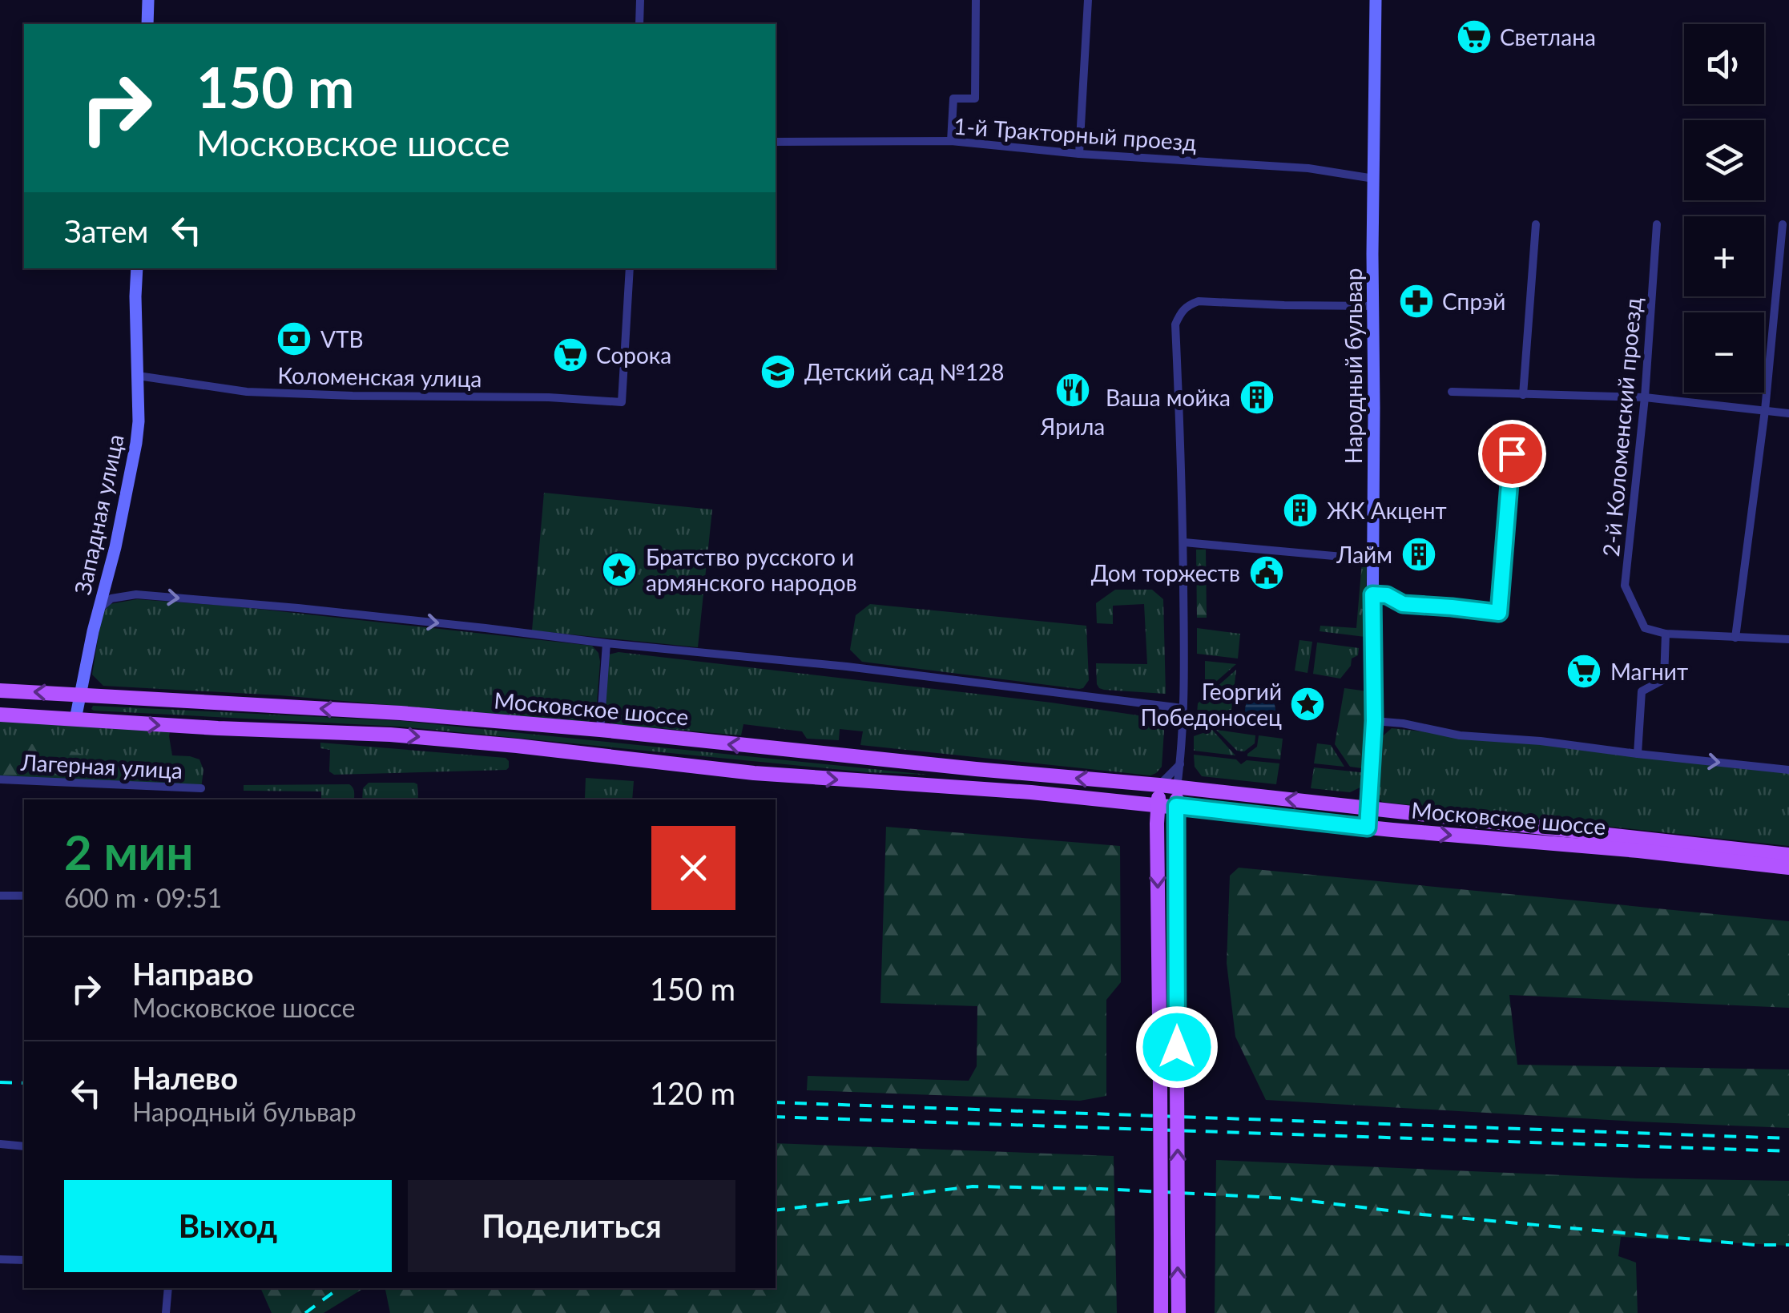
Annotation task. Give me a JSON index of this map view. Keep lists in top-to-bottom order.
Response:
{
  "streets": {
    "main road": ["Московское шоссе"],
    "street": [
      "1-й Тракторный проезд",
      "Народный бульвар",
      "Коломенская улица",
      "2-й Коломенский проезд",
      "Западная улица",
      "Лагерная улица"
    ]
  },
  "crossings": [
    ["1-й Тракторный проезд", "Народный бульвар"],
    ["Народный бульвар", "Московское шоссе"],
    ["Коломенская улица", "Западная улица"],
    ["Западная улица", "Московское шоссе"]
  ],
  "places": {
    "supermarket": ["Светлана", "Сорока", "Магнит"],
    "pharmacy": ["Спрэй"],
    "bank": ["VTB"],
    "school or university": ["Детский сад №128"],
    "restaurant": ["Ярила"],
    "building": ["Ваша мойка", "ЖК Акцент", "Лайм"],
    "place": ["Братство русского и армянского народов", "Георгий Победоносец"],
    "public building": ["Дом торжеств"]
  },
  "page": {
    "map_buttons": ["+", "−"],
    "turn": ["150 m", "Московское шоссе"],
    "then": "Затем",
    "heading": ["2 мин", "600 m · 09:51"],
    "list": [
      {
        "name": "Направо",
        "note": "Московское шоссе",
        "value": "150 m"
      },
      {
        "name": "Налево",
        "note": "Народный бульвар",
        "value": "120 m"
      }
    ],
    "buttons": ["Выход", "Поделиться"]
  }
}
